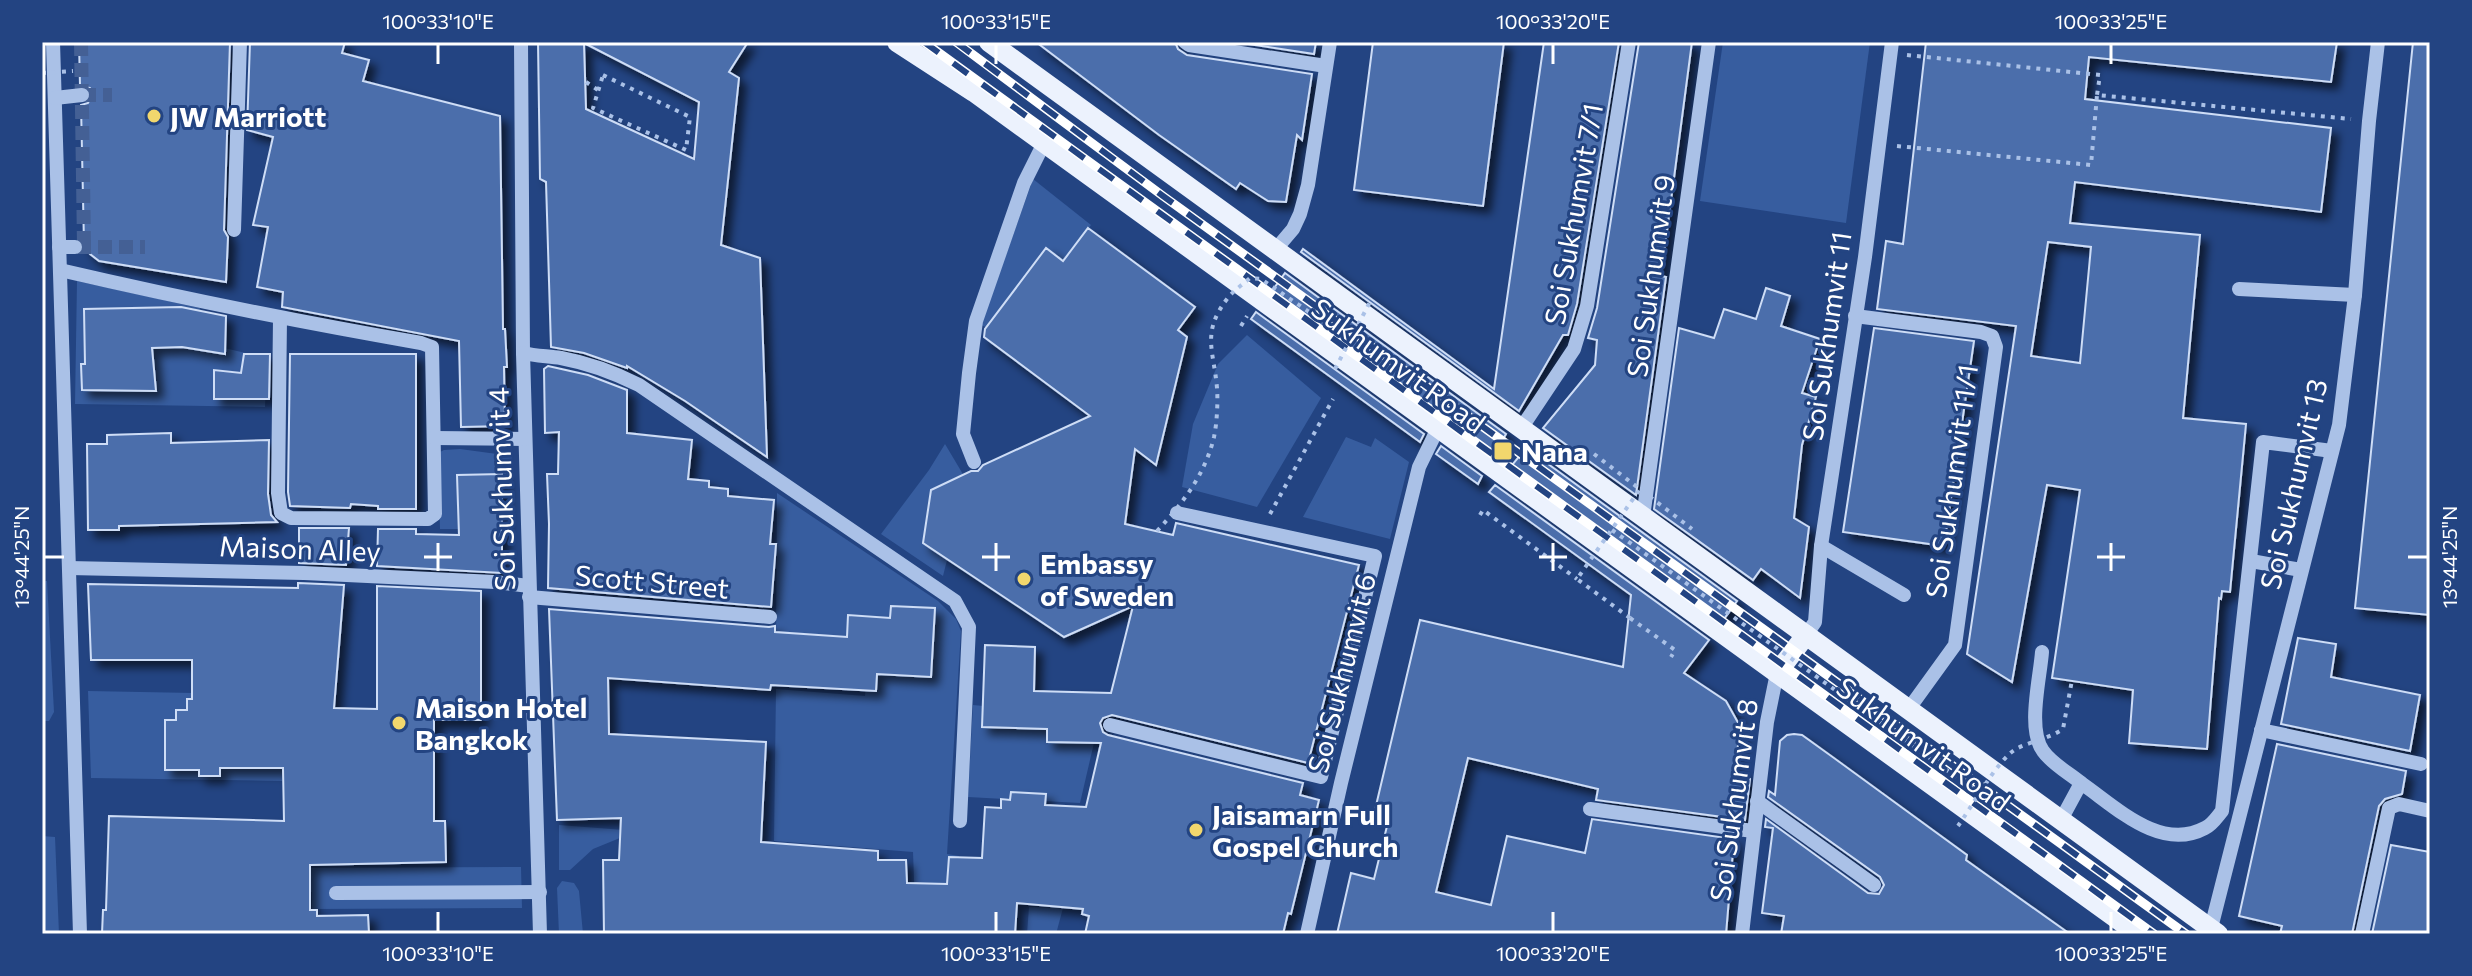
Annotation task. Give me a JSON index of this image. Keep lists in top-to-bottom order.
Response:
{
  "streets": {
    "main road": ["Sukhumvit Road"],
    "street": [
      "Soi Sukhumvit 7/1",
      "Soi Sukhumvit 9",
      "Soi Sukhumvit 11",
      "Soi Sukhumvit 11/1",
      "Soi Sukhumvit 13",
      "Soi Sukhumvit 4",
      "Maison Alley",
      "Scott Street",
      "Soi Sukhumvit 6",
      "Soi Sukhumvit 8"
    ]
  },
  "crossings": [
    ["Soi Sukhumvit 7/1", "Sukhumvit Road"],
    ["Soi Sukhumvit 9", "Sukhumvit Road"],
    ["Soi Sukhumvit 11", "Sukhumvit Road"],
    ["Soi Sukhumvit 11", "Soi Sukhumvit 11/1"],
    ["Sukhumvit Road", "Soi Sukhumvit 11/1"],
    ["Sukhumvit Road", "Soi Sukhumvit 13"],
    ["Sukhumvit Road", "Soi Sukhumvit 6"],
    ["Sukhumvit Road", "Soi Sukhumvit 8"],
    ["Soi Sukhumvit 4", "Maison Alley"],
    ["Soi Sukhumvit 4", "Scott Street"],
    ["Maison Alley", "Scott Street"]
  ],
  "places": {
    "other": [
      "JW Marriott",
      "Embassy of Sweden",
      "Maison Hotel Bangkok",
      "Jaisamarn Full Gospel Church"
    ],
    "transit": ["Nana"]
  },
  "coordinates": [
    "100°33'10\"E",
    "100°33'15\"E",
    "100°33'20\"E",
    "100°33'25\"E",
    "13°44'25\"N"
  ]
}
